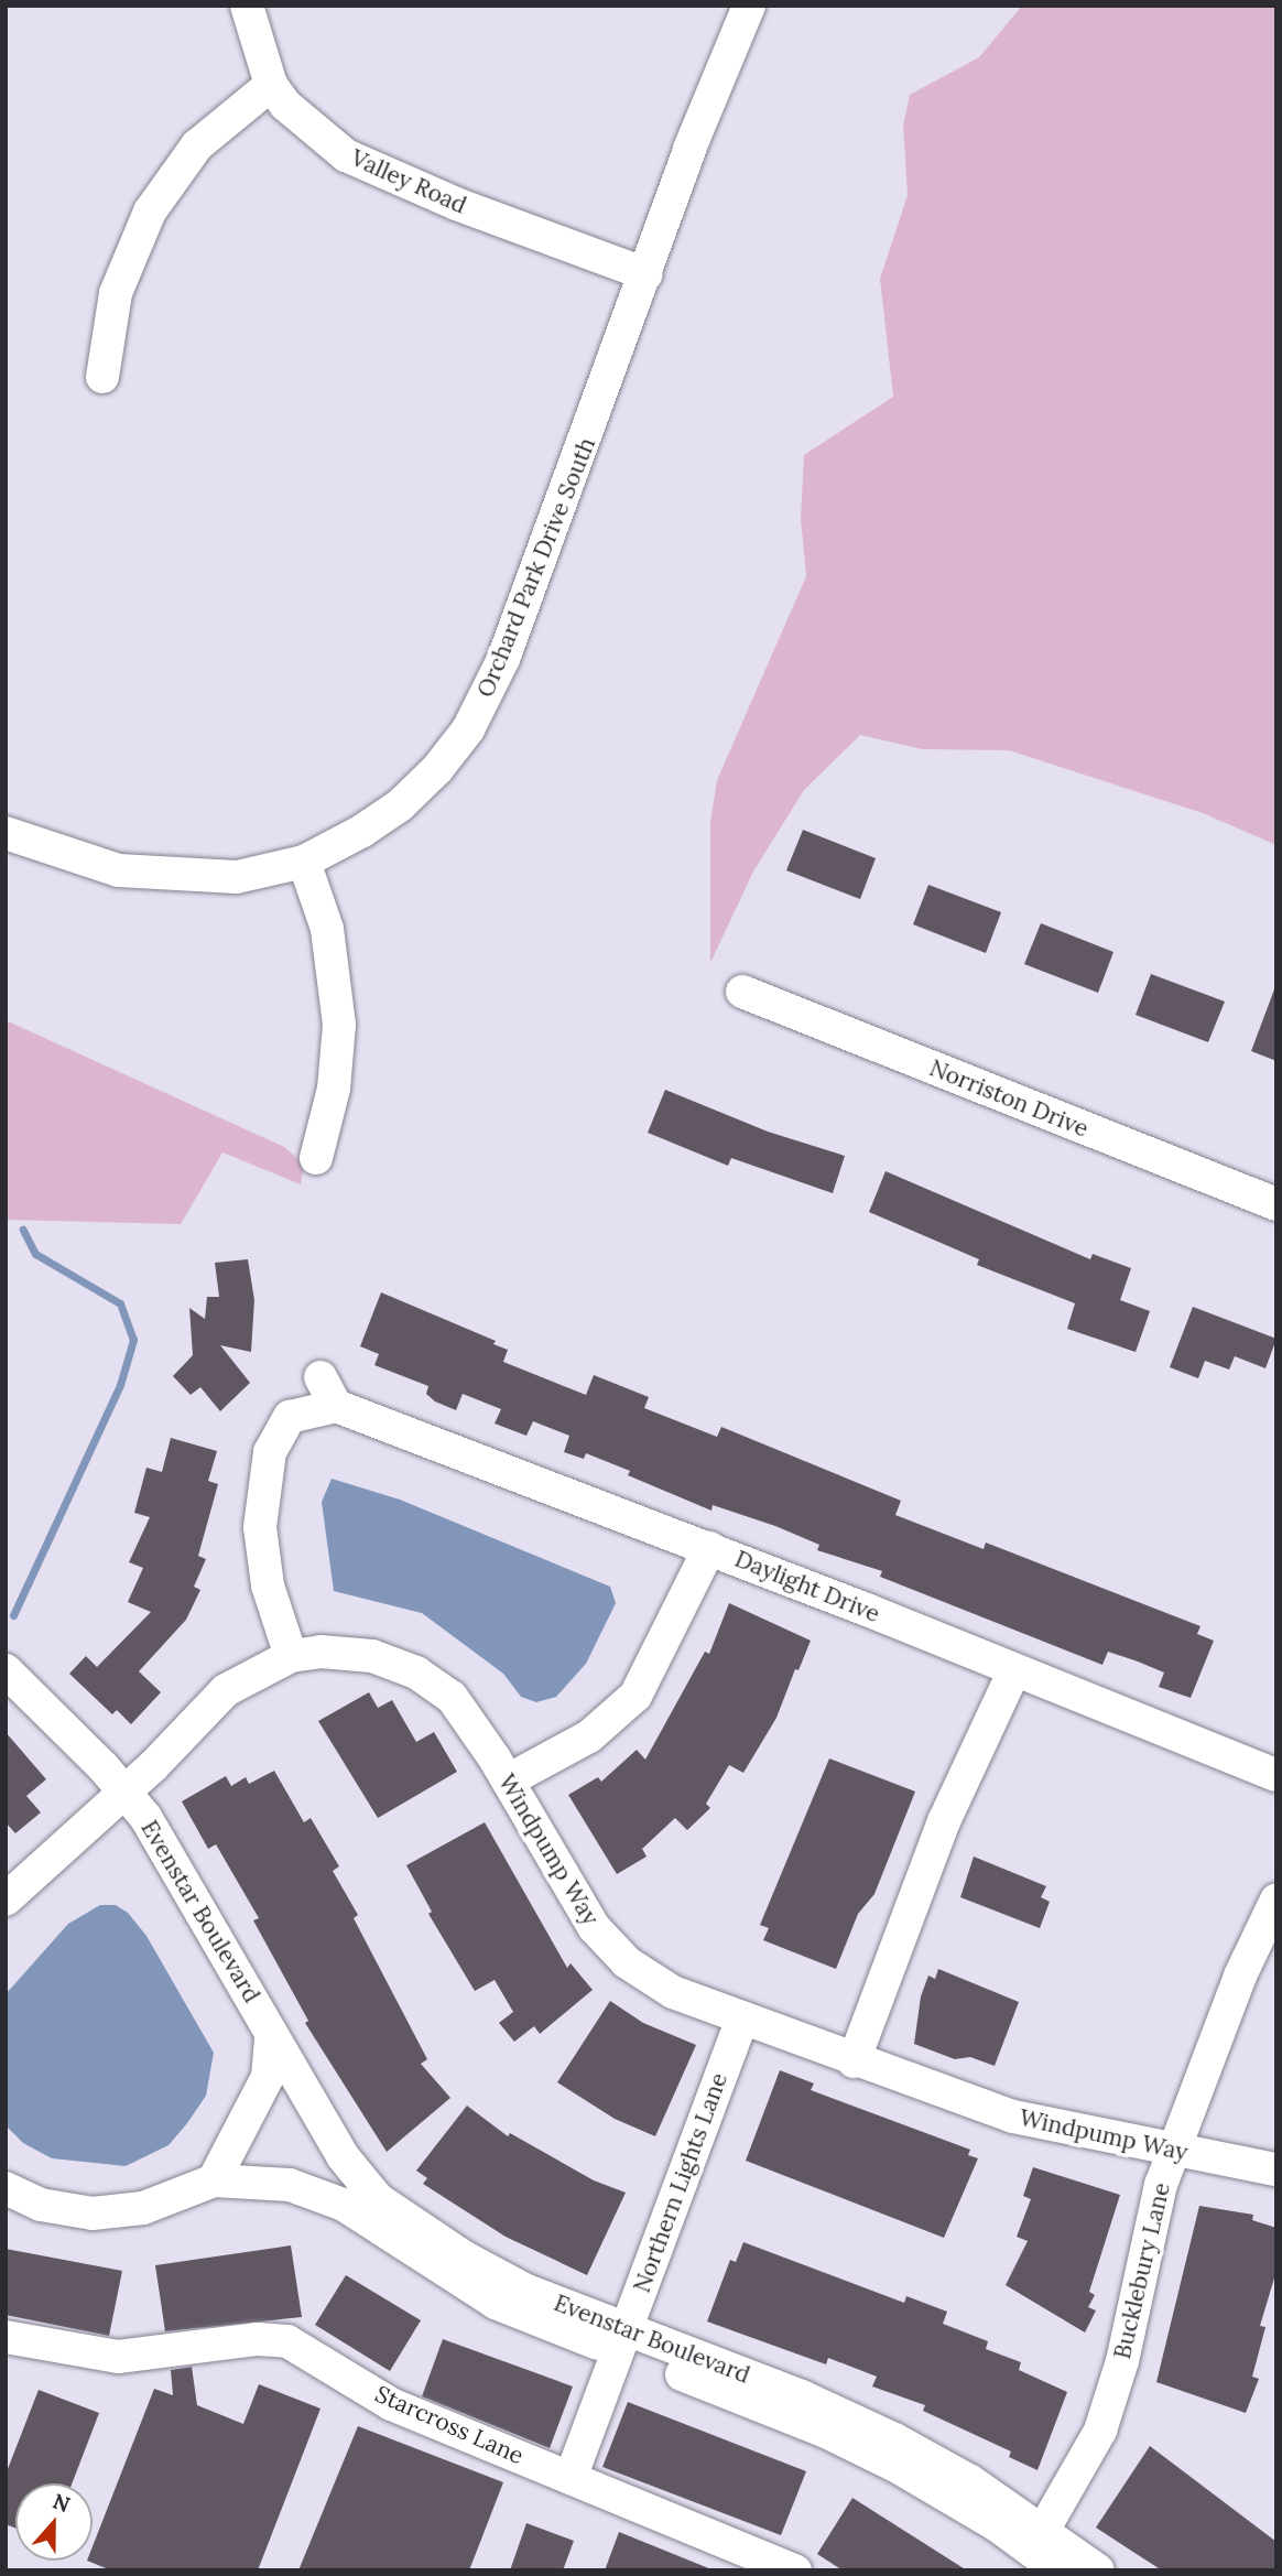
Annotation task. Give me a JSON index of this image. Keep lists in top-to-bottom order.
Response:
{
  "streets": {
    "street": [
      "Valley Road",
      "Orchard Park Drive South",
      "Norriston Drive",
      "Daylight Drive",
      "Windpump Way",
      "Evenstar Boulevard",
      "Northern Lights Lane",
      "Bucklebury Lane",
      "Starcross Lane"
    ]
  },
  "crossings": [
    ["Valley Road", "Orchard Park Drive South"],
    ["Windpump Way", "Evenstar Boulevard"],
    ["Windpump Way", "Northern Lights Lane"],
    ["Windpump Way", "Bucklebury Lane"],
    ["Evenstar Boulevard", "Northern Lights Lane"],
    ["Evenstar Boulevard", "Bucklebury Lane"],
    ["Northern Lights Lane", "Starcross Lane"]
  ],
  "north": "top"
}
